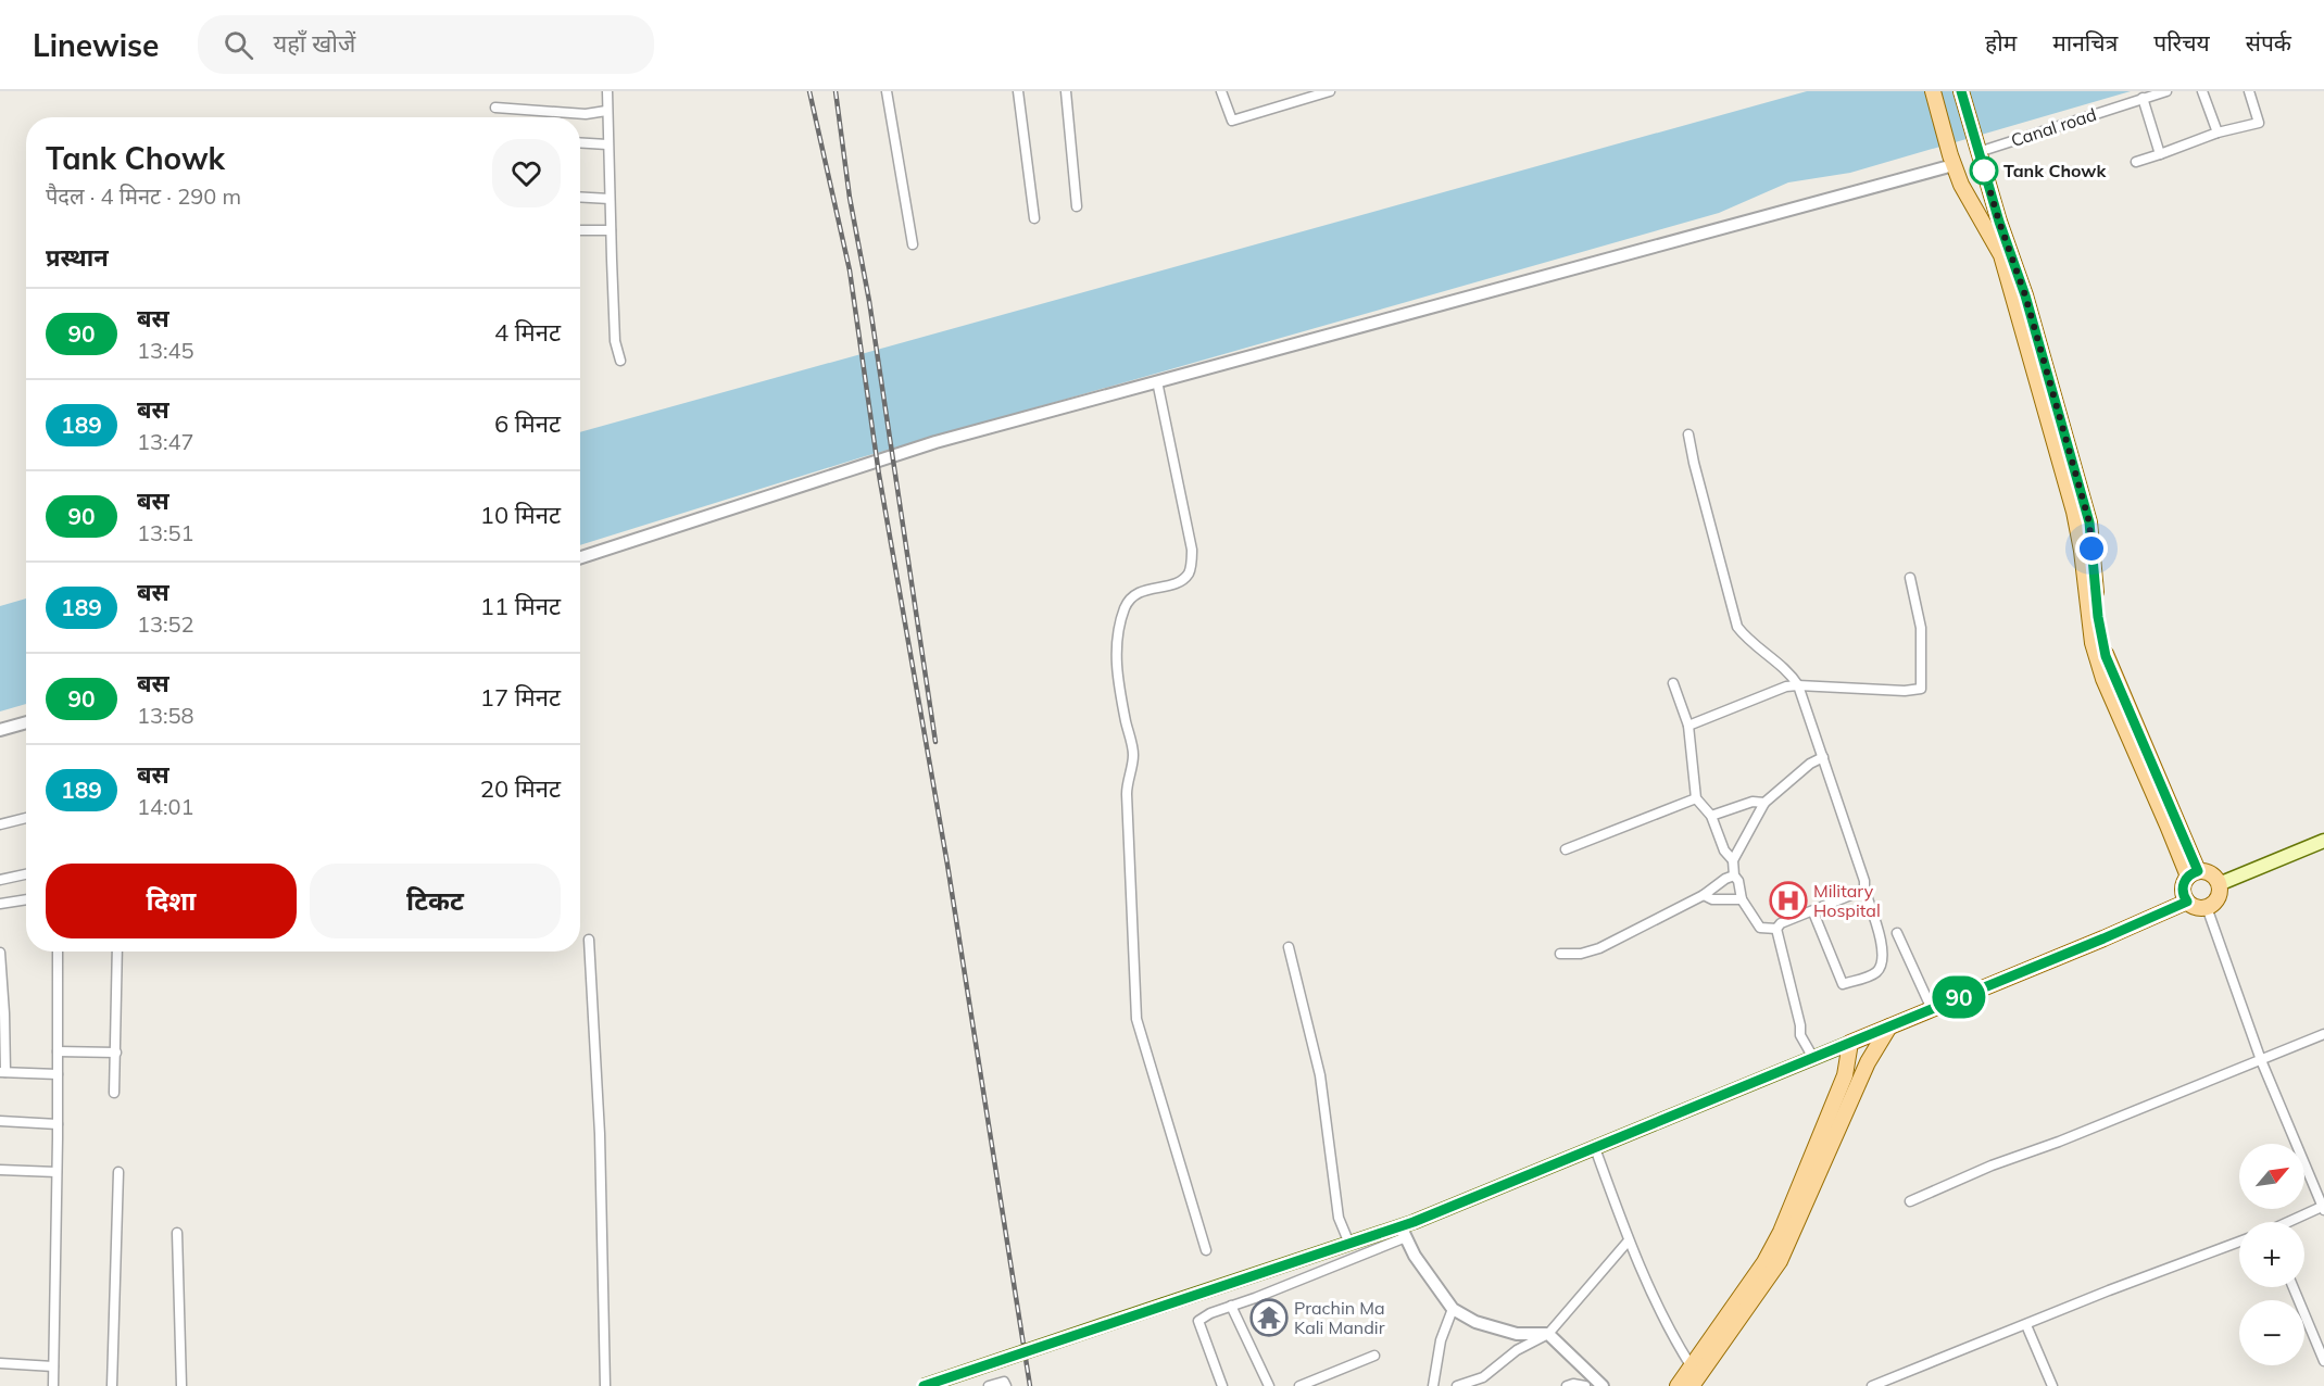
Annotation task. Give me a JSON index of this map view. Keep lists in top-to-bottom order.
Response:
{
  "streets": {
    "street": ["Canal road"]
  },
  "places": {
    "other": ["Tank Chowk"],
    "hospital": ["Military Hospital"],
    "temple": ["Prachin Ma Kali Mandir"]
  },
  "lines": ["bus line 90"],
  "north": "top right",
  "page": {
    "header": "Linewise",
    "search": "यहाँ खोजें",
    "nav": [
      "होम",
      "मानचित्र",
      "परिचय",
      "संपर्क"
    ],
    "on_map": "90",
    "heading": [
      ["Tank Chowk", "पैदल · 4 मिनट · 290 m"],
      "प्रस्थान"
    ],
    "list": [
      {
        "mark": "90",
        "name": "बस",
        "note": "13:45",
        "value": "4 मिनट"
      },
      {
        "mark": "189",
        "name": "बस",
        "note": "13:47",
        "value": "6 मिनट"
      },
      {
        "mark": "90",
        "name": "बस",
        "note": "13:51",
        "value": "10 मिनट"
      },
      {
        "mark": "189",
        "name": "बस",
        "note": "13:52",
        "value": "11 मिनट"
      },
      {
        "mark": "90",
        "name": "बस",
        "note": "13:58",
        "value": "17 मिनट"
      },
      {
        "mark": "189",
        "name": "बस",
        "note": "14:01",
        "value": "20 मिनट"
      }
    ],
    "buttons": ["दिशा", "टिकट"],
    "map_buttons": ["+", "−"]
  }
}
